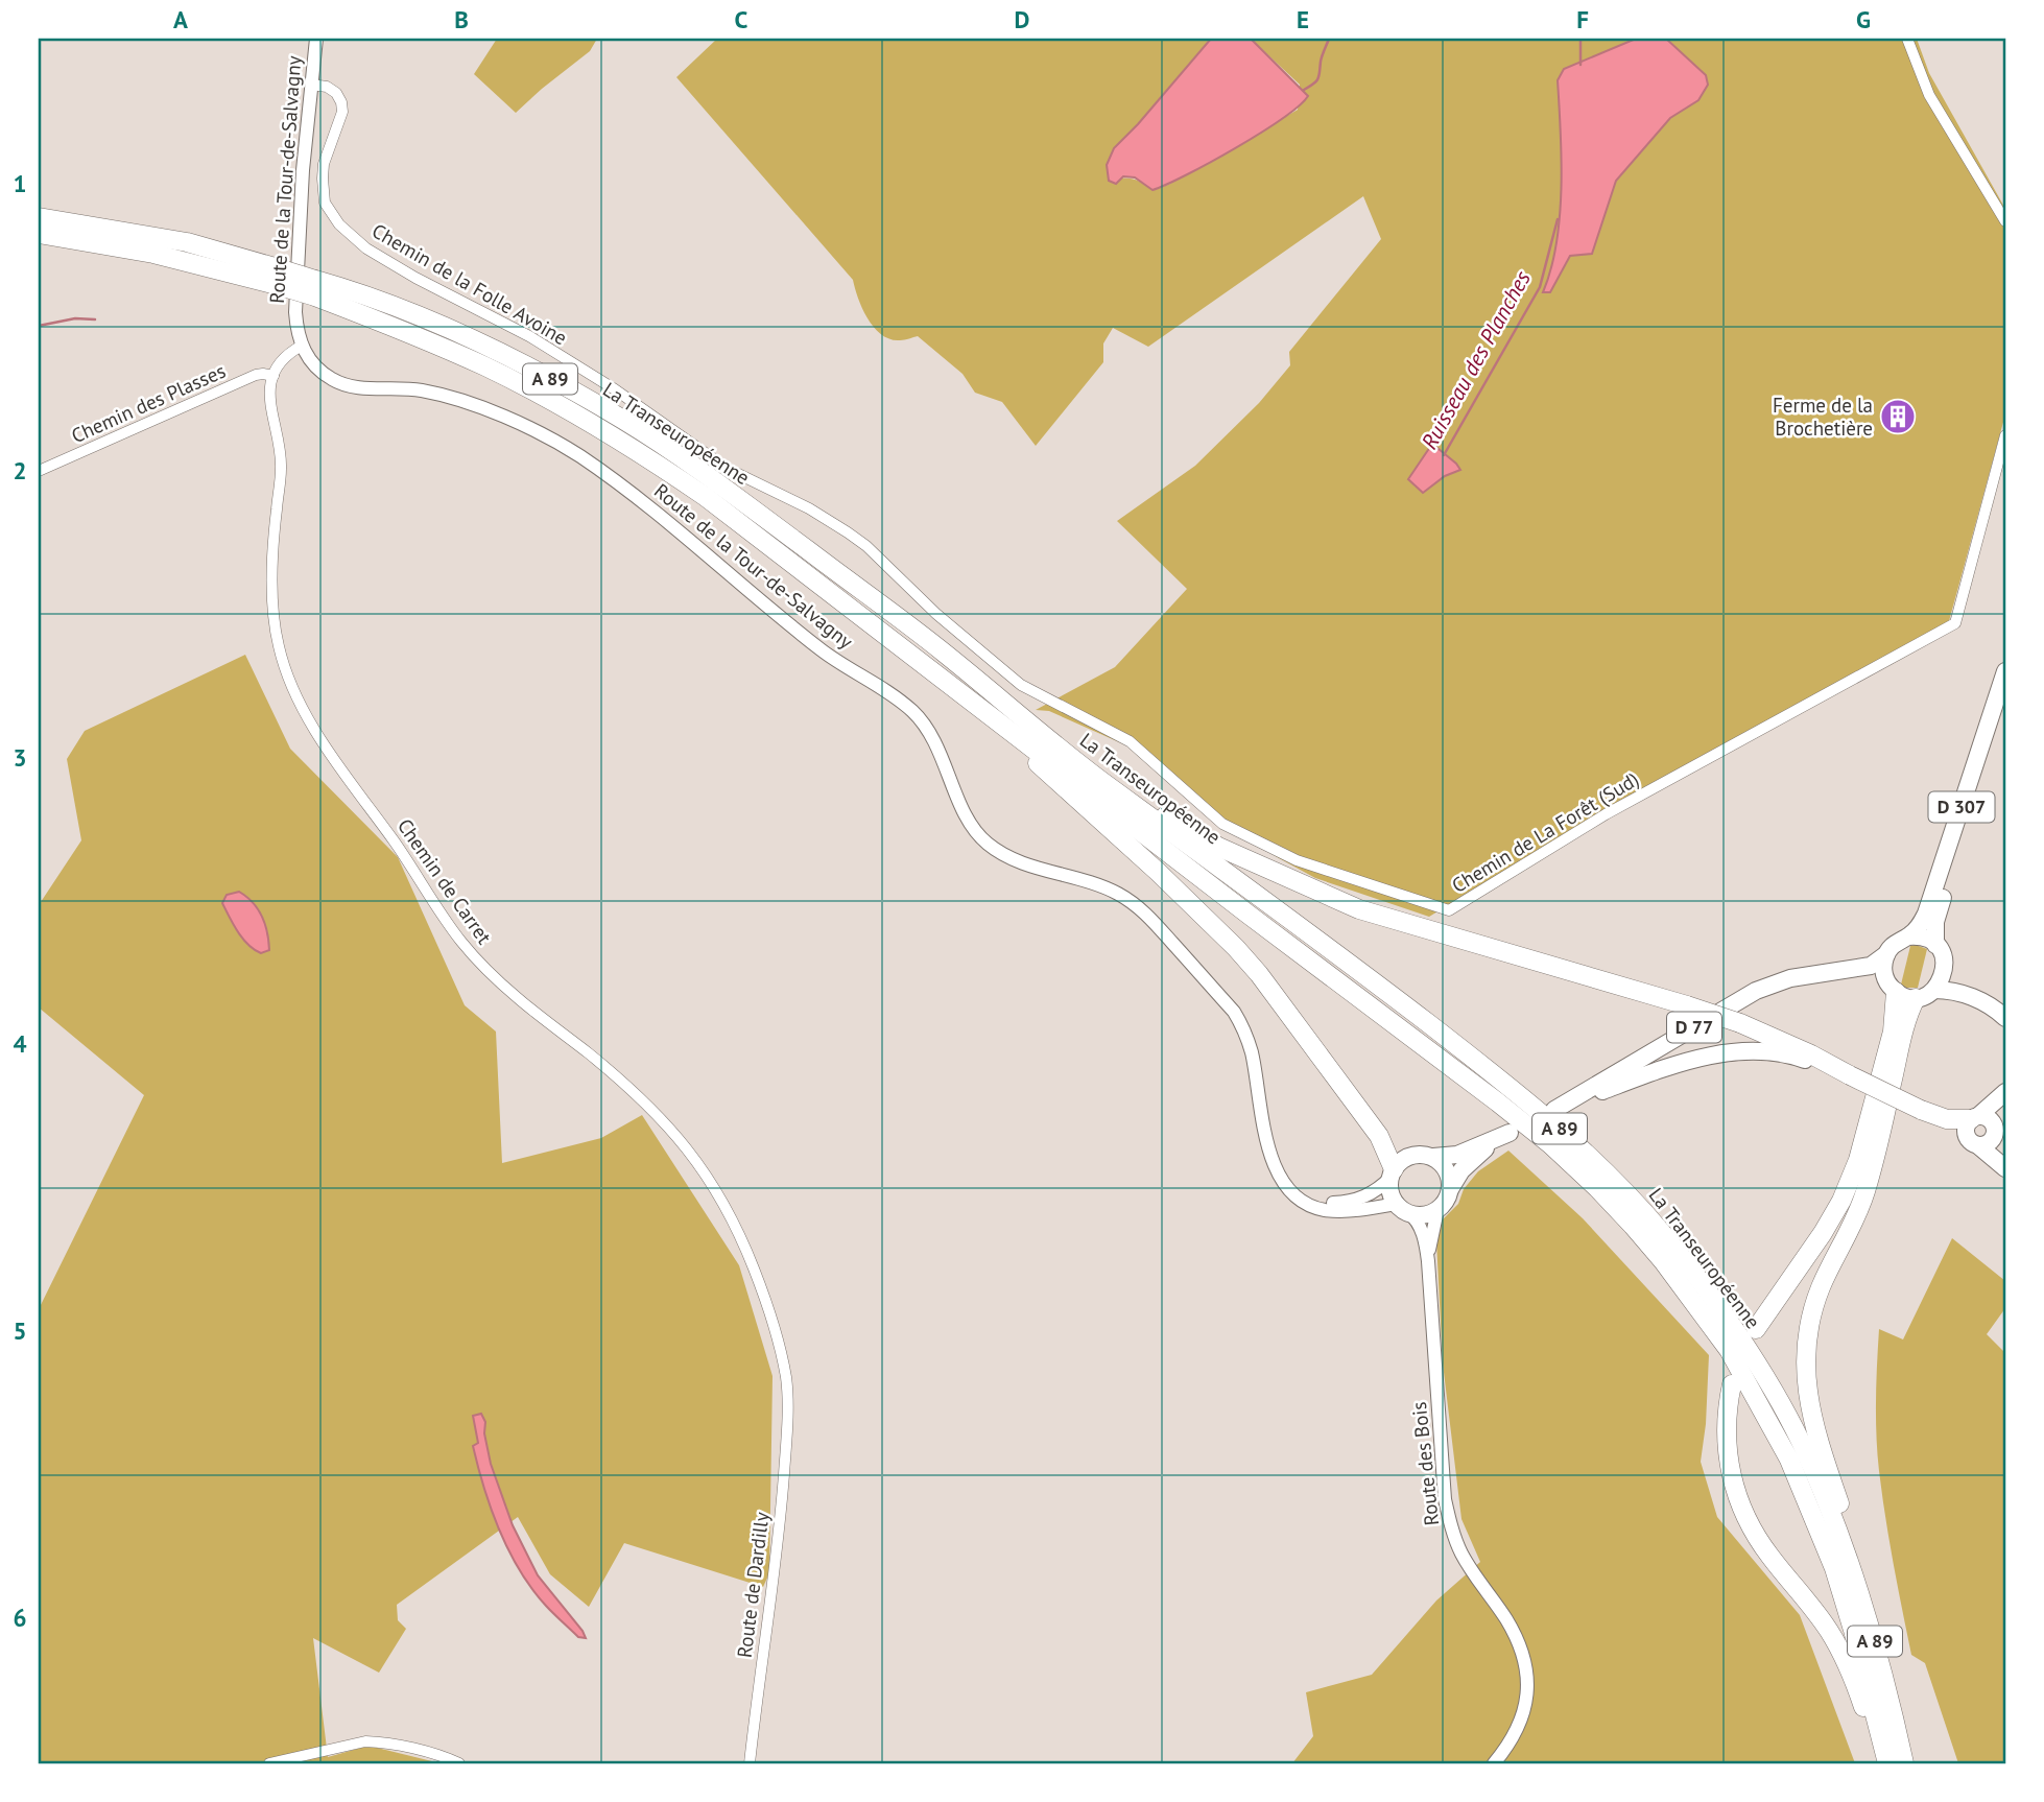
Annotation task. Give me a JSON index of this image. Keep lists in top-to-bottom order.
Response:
{
  "streets": {
    "highway": ["A 89", "La Transeuropéenne"],
    "main road": ["D 307", "D 77"],
    "street": [
      "Route de la Tour-de-Salvagny",
      "Chemin de la Folle Avoine",
      "Chemin des Plasses",
      "Chemin de La Forêt (Sud)",
      "Chemin de Carret",
      "Route des Bois",
      "Route de Dardilly"
    ]
  },
  "crossings": [
    ["Route de la Tour-de-Salvagny", "Chemin de la Folle Avoine"],
    ["Route de la Tour-de-Salvagny", "Route des Bois"],
    ["Chemin de la Folle Avoine", "Chemin de La Forêt (Sud)"],
    ["Chemin des Plasses", "Chemin de Carret"],
    ["D 307", "D 77"],
    ["Chemin de Carret", "Route de Dardilly"]
  ],
  "water": ["Ruisseau des Planches"],
  "places": {
    "building": ["Ferme de la Brochetière"]
  },
  "grid": {
    "columns": [
      "A",
      "B",
      "C",
      "D",
      "E",
      "F",
      "G"
    ],
    "rows": [
      "1",
      "2",
      "3",
      "4",
      "5",
      "6"
    ]
  }
}
